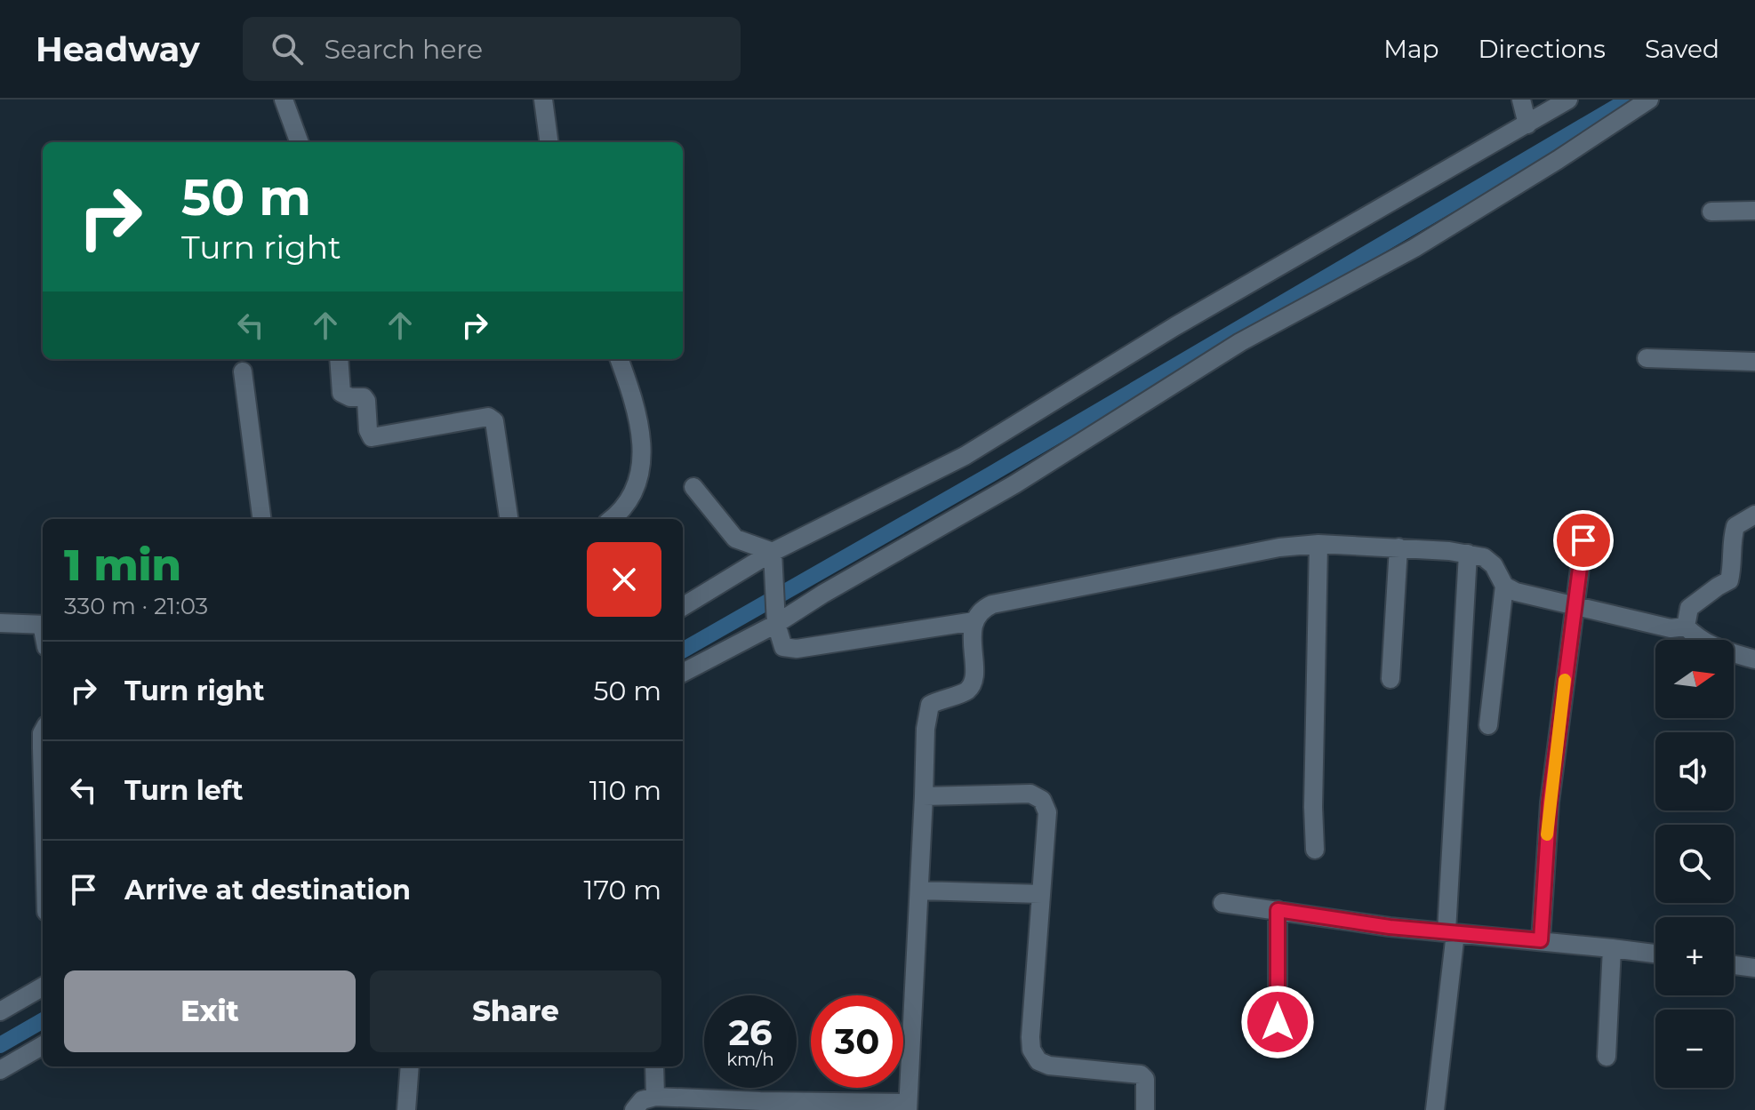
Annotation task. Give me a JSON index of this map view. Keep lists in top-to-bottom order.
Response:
{
  "north": "right",
  "page": {
    "header": "Headway",
    "search": "Search here",
    "nav": ["Map", "Directions", "Saved"],
    "turn": ["50 m", "Turn right"],
    "heading": ["1 min", "330 m · 21:03"],
    "map_buttons": ["+", "−"],
    "list": [
      {
        "name": "Turn right",
        "value": "50 m"
      },
      {
        "name": "Turn left",
        "value": "110 m"
      },
      {
        "name": "Arrive at destination",
        "value": "170 m"
      }
    ],
    "buttons": ["Exit", "Share"],
    "speed": "26 km/h",
    "limit": "30"
  }
}
